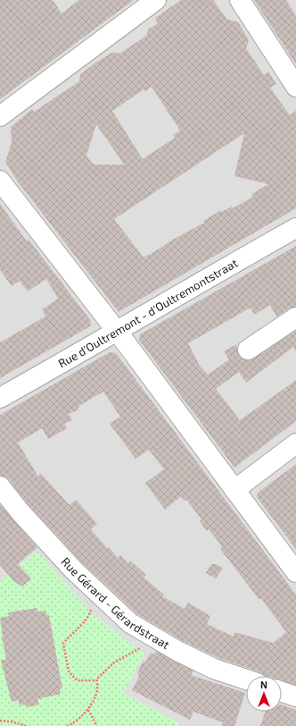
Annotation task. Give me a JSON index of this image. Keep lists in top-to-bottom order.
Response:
{
  "streets": {
    "street": ["Rue d'Oultremont - d'Oultremontstraat", "Rue Gérard - Gérardstraat"]
  },
  "north": "top"
}
